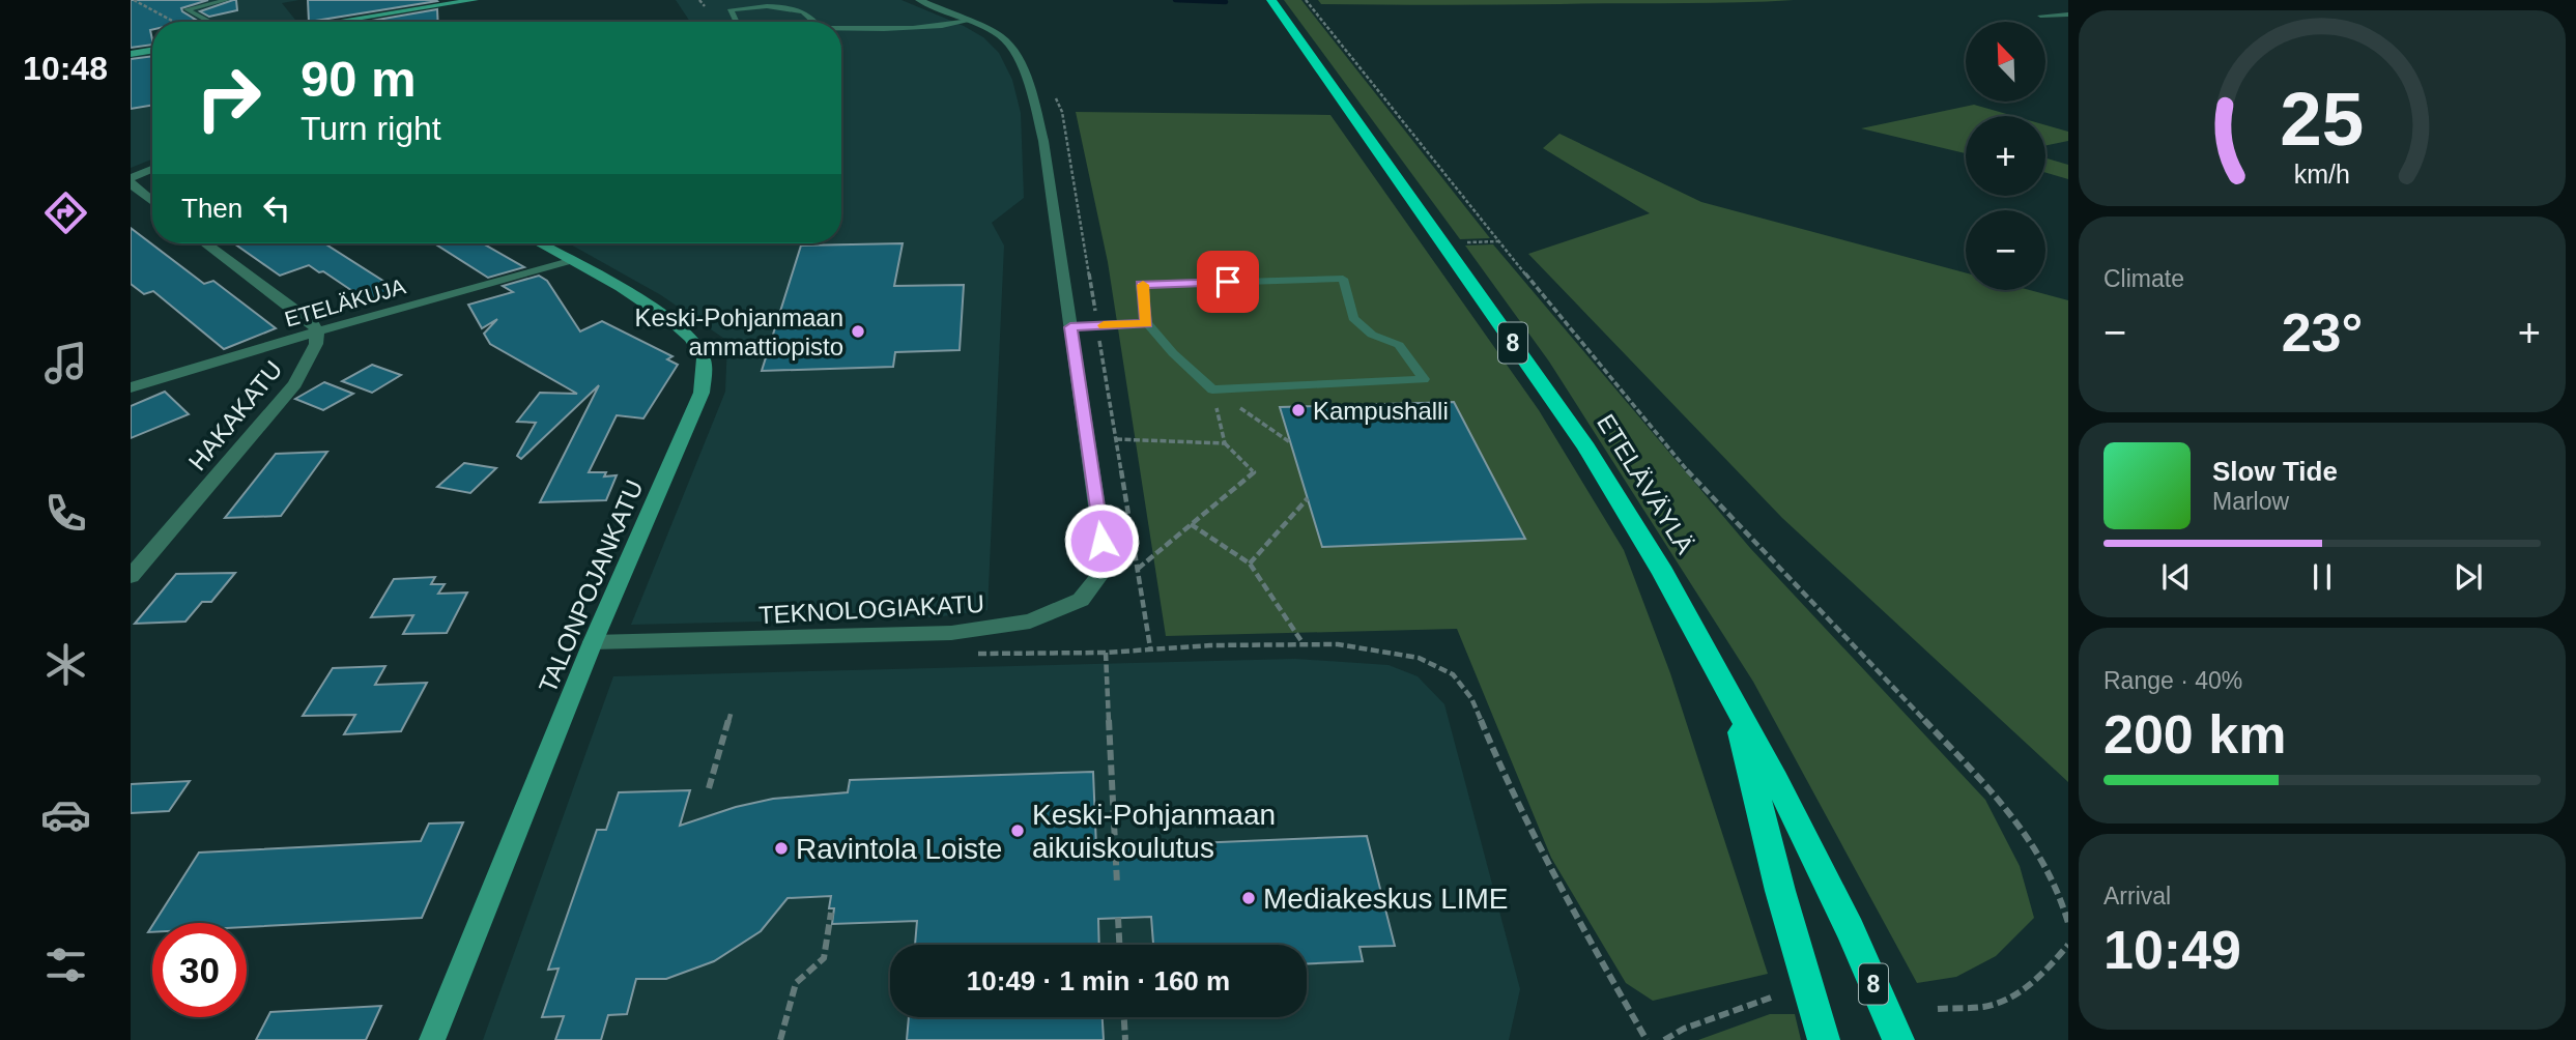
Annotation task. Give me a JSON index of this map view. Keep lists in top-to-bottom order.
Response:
{
  "streets": {
    "highway": ["8", "ETELÄVÄYLÄ"],
    "street": [
      "ETELÄKUJA",
      "HAKAKATU",
      "TALONPOJANKATU",
      "TEKNOLOGIAKATU"
    ]
  },
  "crossings": [
    ["ETELÄKUJA", "HAKAKATU"],
    ["ETELÄKUJA", "TALONPOJANKATU"],
    ["TALONPOJANKATU", "TEKNOLOGIAKATU"]
  ],
  "places": [
    "Keski-Pohjanmaan ammattiopisto",
    "Kampushalli",
    "Keski-Pohjanmaan aikuiskoulutus",
    "Ravintola Loiste",
    "Mediakeskus LIME"
  ],
  "north": "top left",
  "page": {
    "tabs": "10:48",
    "map_buttons": ["+", "−"],
    "turn": ["90 m", "Turn right"],
    "then": "Then",
    "tile": [
      "Climate",
      ["Range · 40%", "200 km"],
      ["Arrival", "10:49"]
    ],
    "heat": ["−", "23°", "+"],
    "song": ["Slow Tide", "Marlow"],
    "limit": "30",
    "trip": "10:49 · 1 min · 160 m",
    "gauge": ["25", "km/h"]
  }
}
